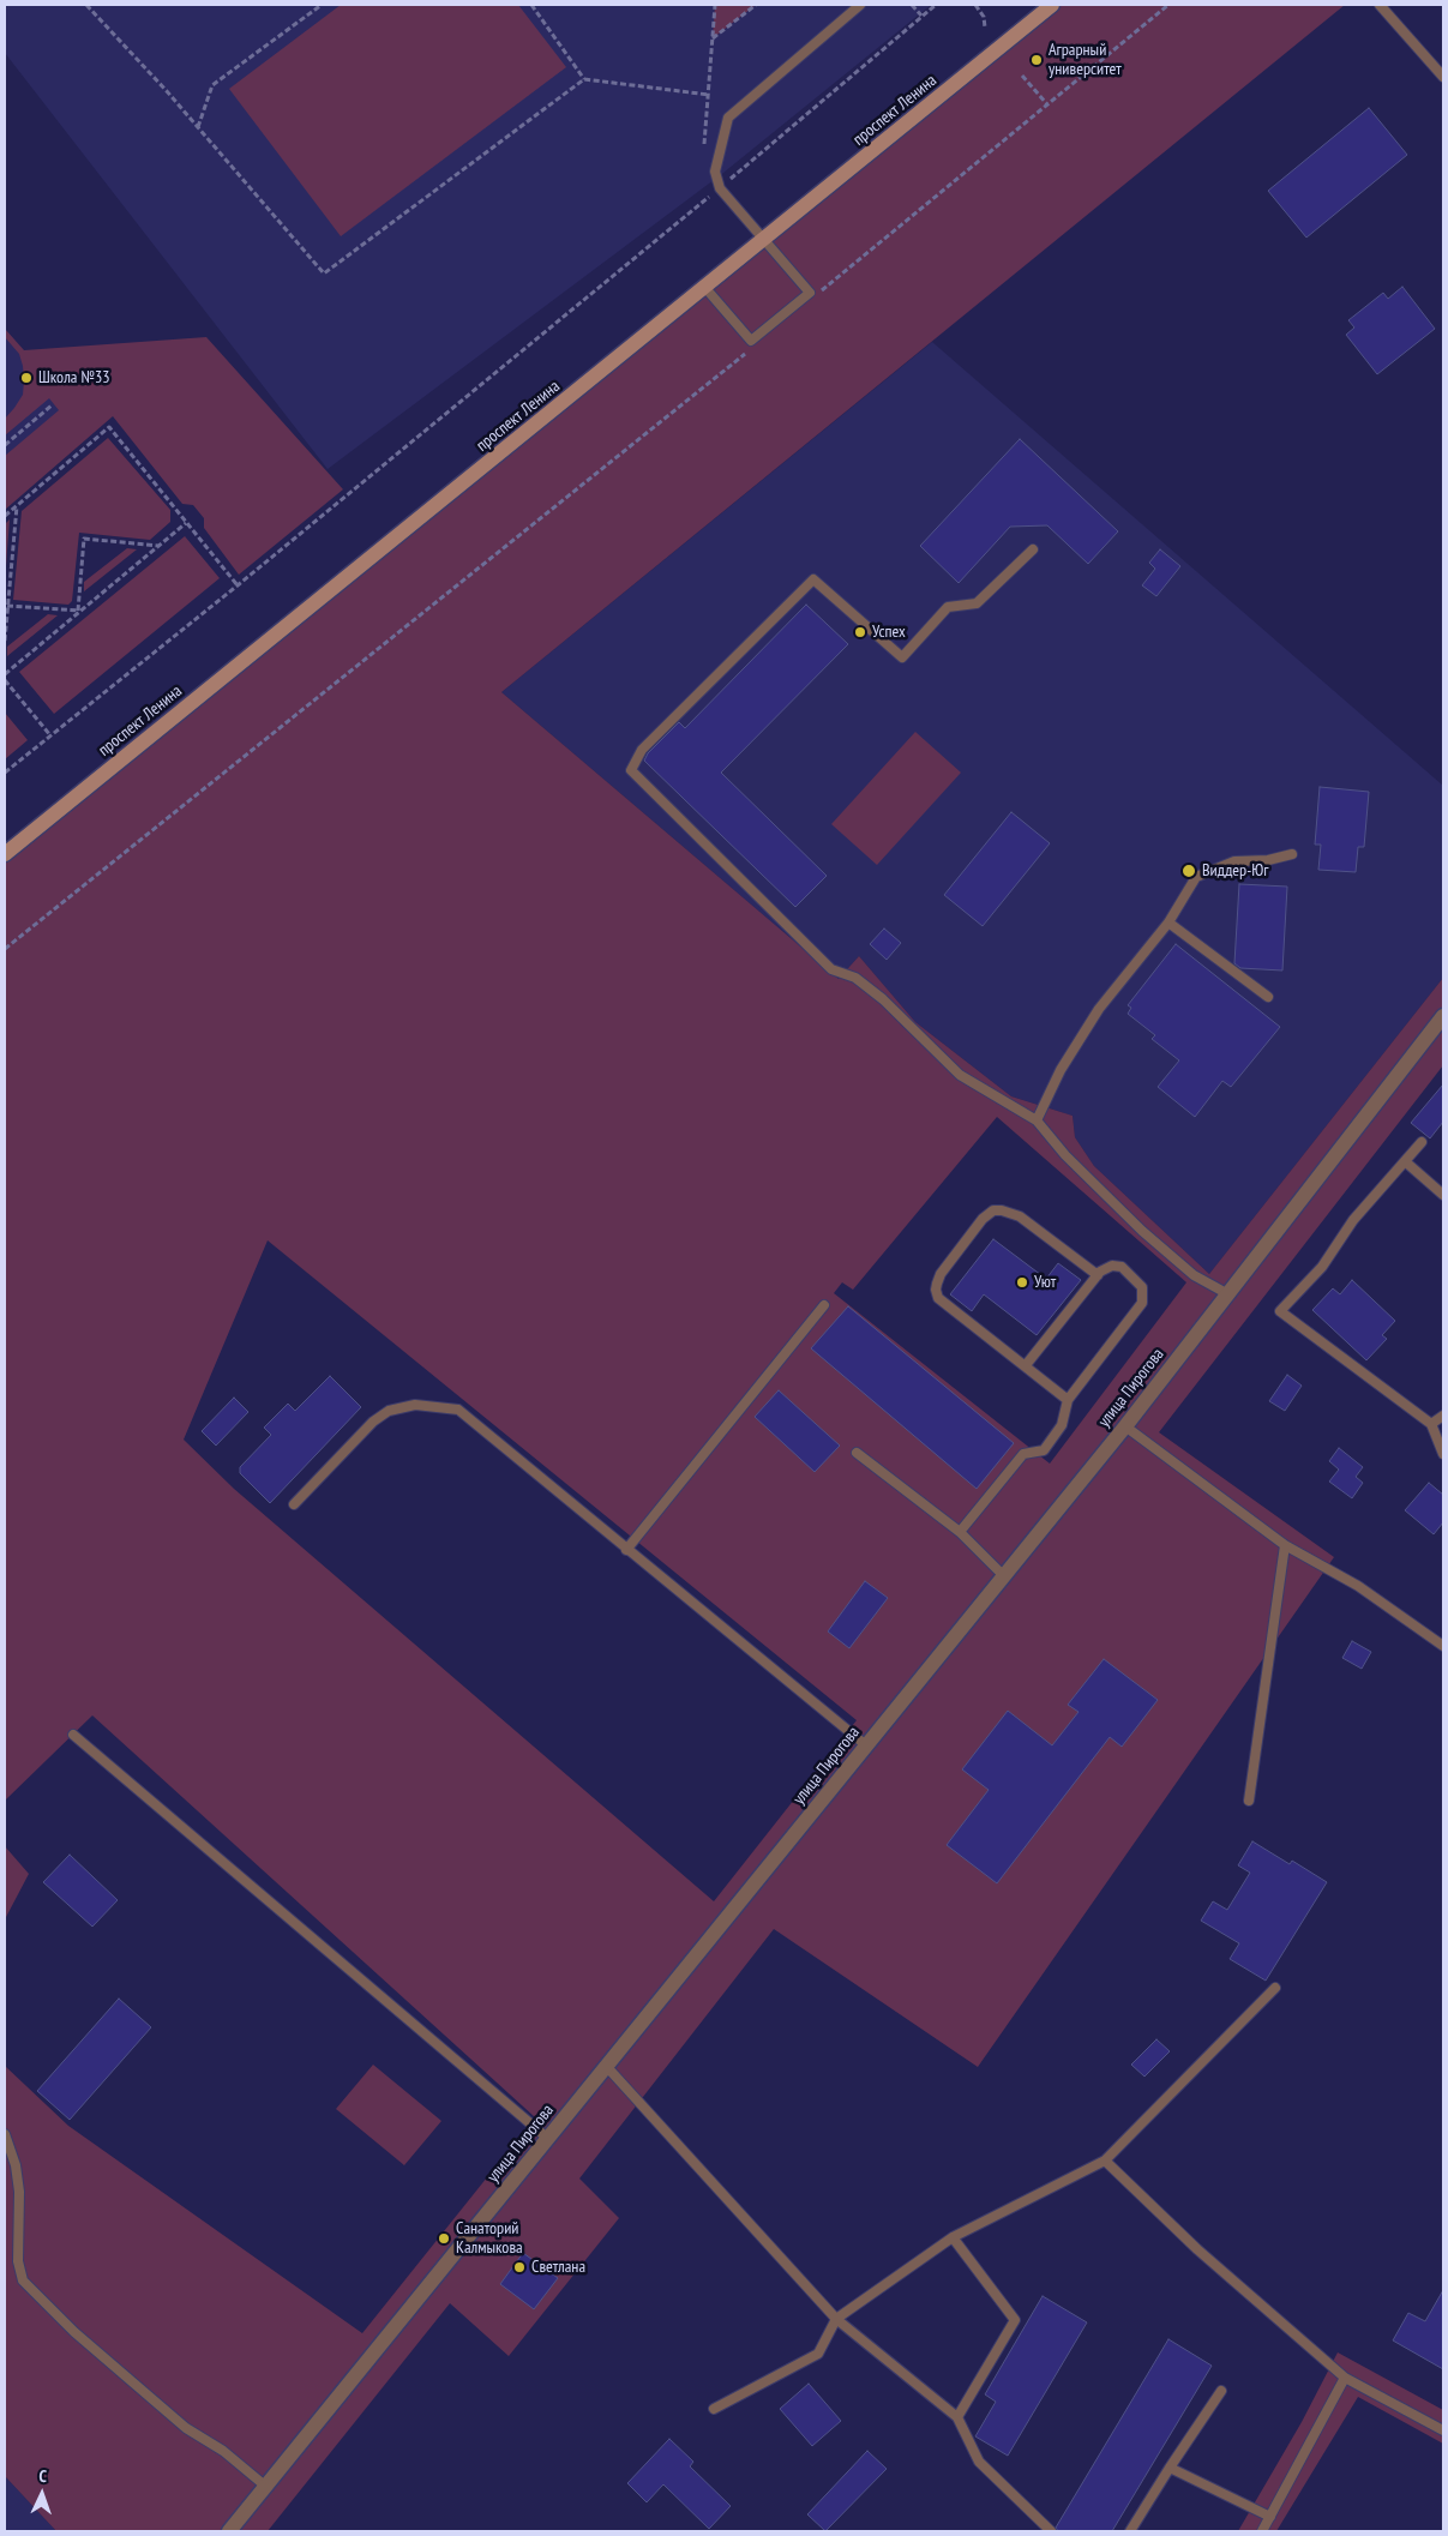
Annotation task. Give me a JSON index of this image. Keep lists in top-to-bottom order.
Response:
{
  "streets": {
    "main road": ["проспект Ленина"],
    "street": ["улица Пирогова"]
  },
  "places": [
    "Аграрный университет",
    "Школа №33",
    "Успех",
    "Виддер-Юг",
    "Уют",
    "Санаторий Калмыкова",
    "Светлана"
  ],
  "north": "top"
}
